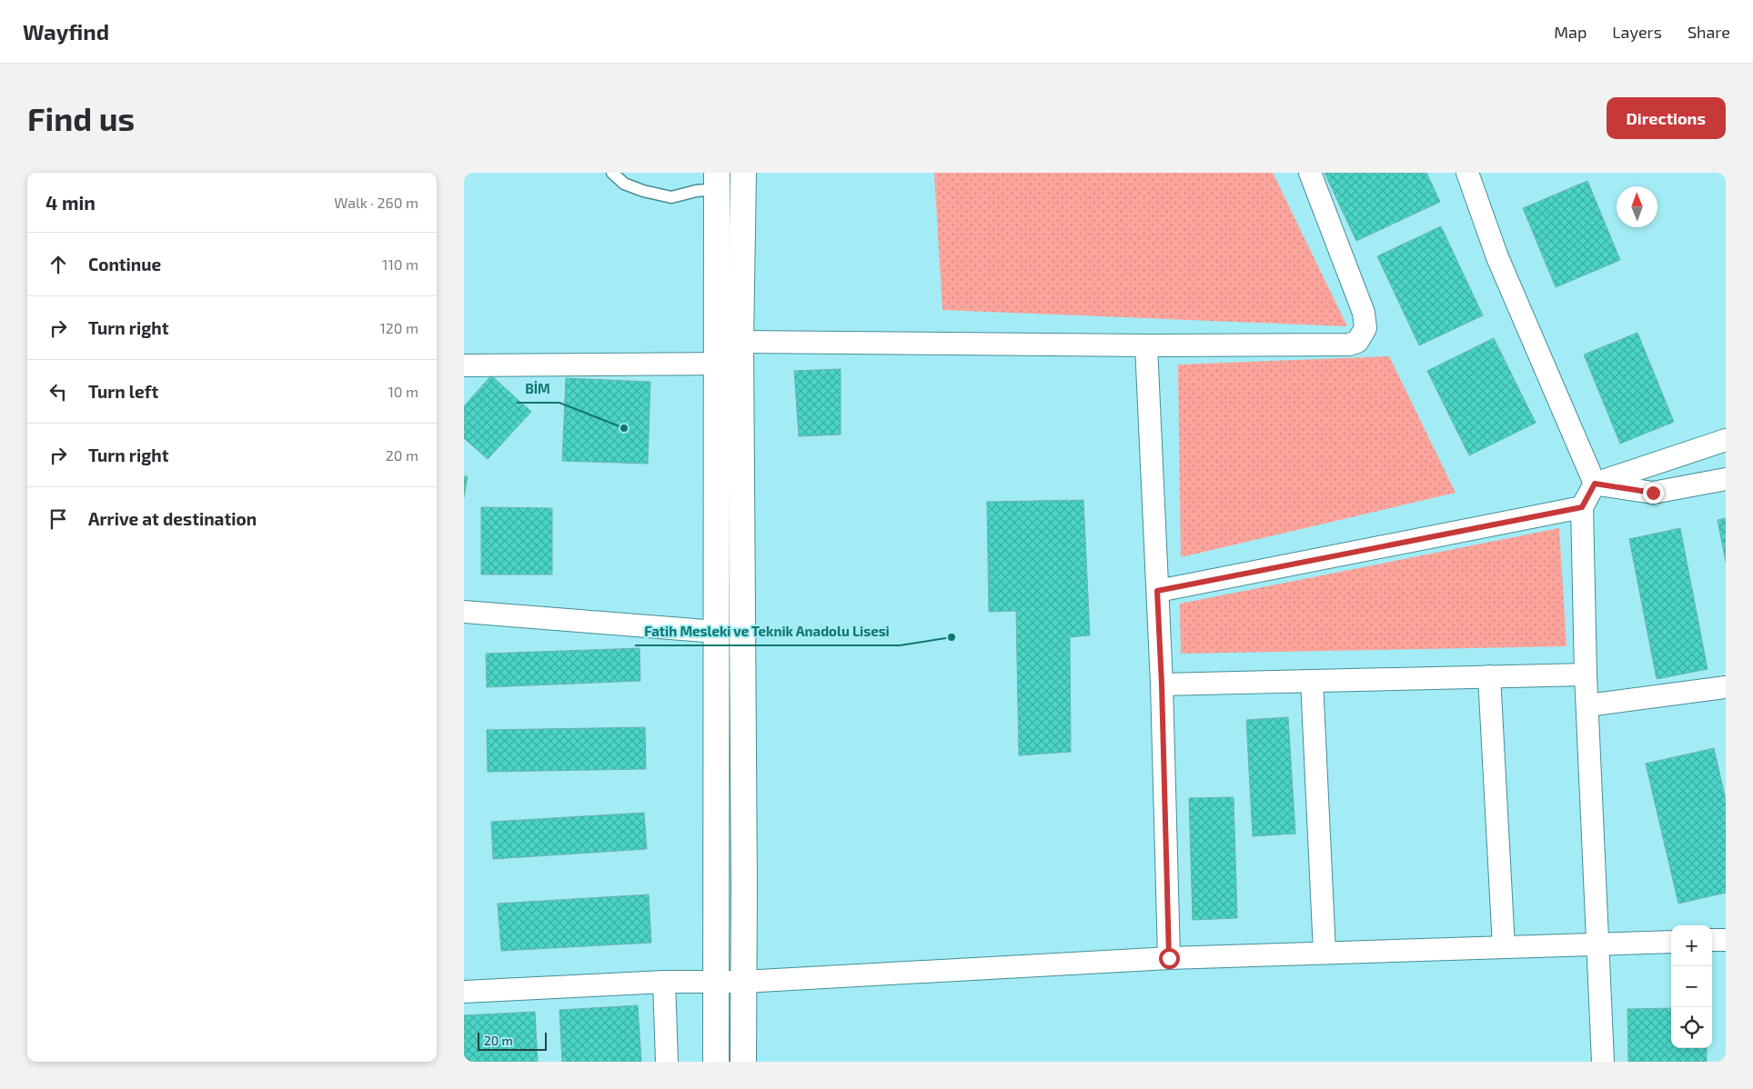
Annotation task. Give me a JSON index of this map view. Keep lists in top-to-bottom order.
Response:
{
  "places": ["BİM", "Fatih Mesleki ve Teknik Anadolu Lisesi"],
  "scale_bar": "20 m",
  "north": "top",
  "page": {
    "header": "Wayfind",
    "nav": ["Map", "Layers", "Share"],
    "buttons": "Directions",
    "title": "Find us",
    "heading": ["4 min", "Walk · 260 m"],
    "list": [
      ["Continue", "110 m"],
      ["Turn right", "120 m"],
      ["Turn left", "10 m"],
      ["Turn right", "20 m"],
      "Arrive at destination"
    ],
    "map_buttons": ["+", "−"],
    "scale": "20 m"
  }
}
